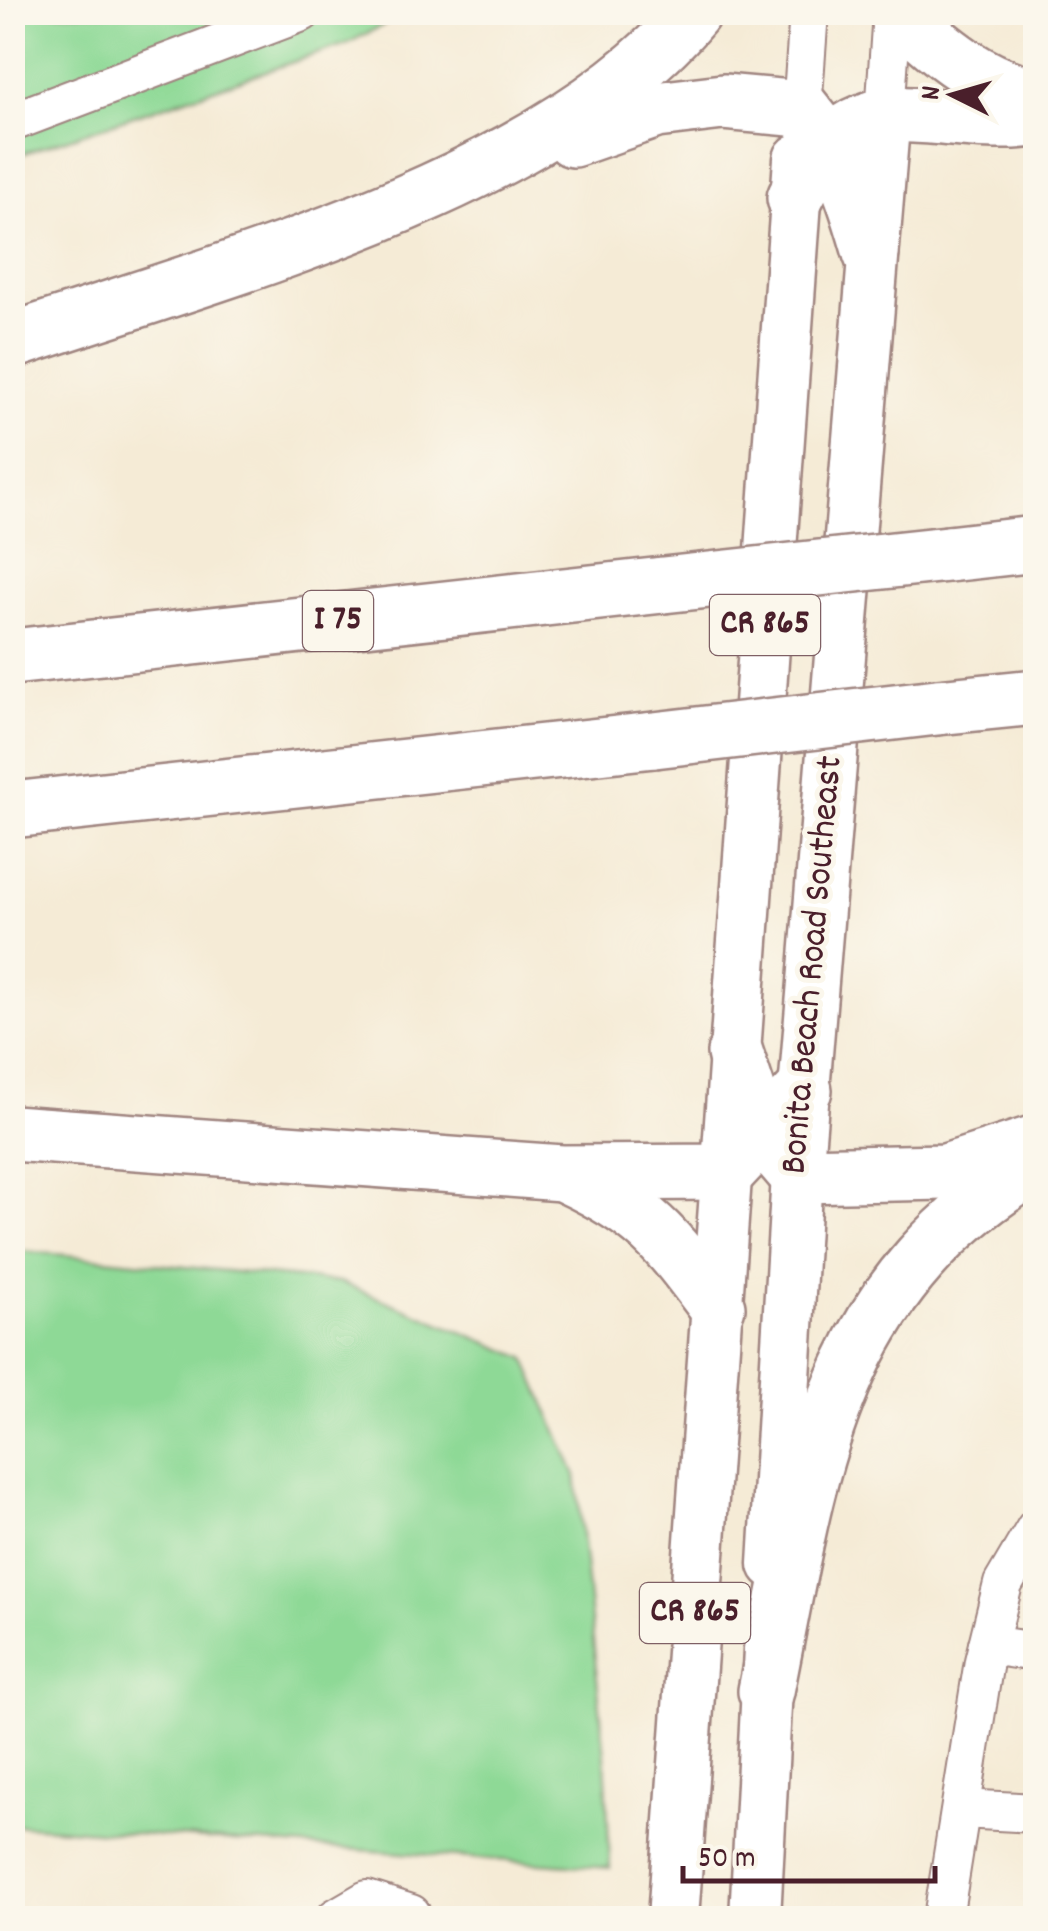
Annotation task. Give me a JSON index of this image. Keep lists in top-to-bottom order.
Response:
{
  "streets": {
    "highway": ["I 75"],
    "main road": ["CR 865", "Bonita Beach Road Southeast"]
  },
  "scale_bar": "50 m",
  "north": "left"
}
